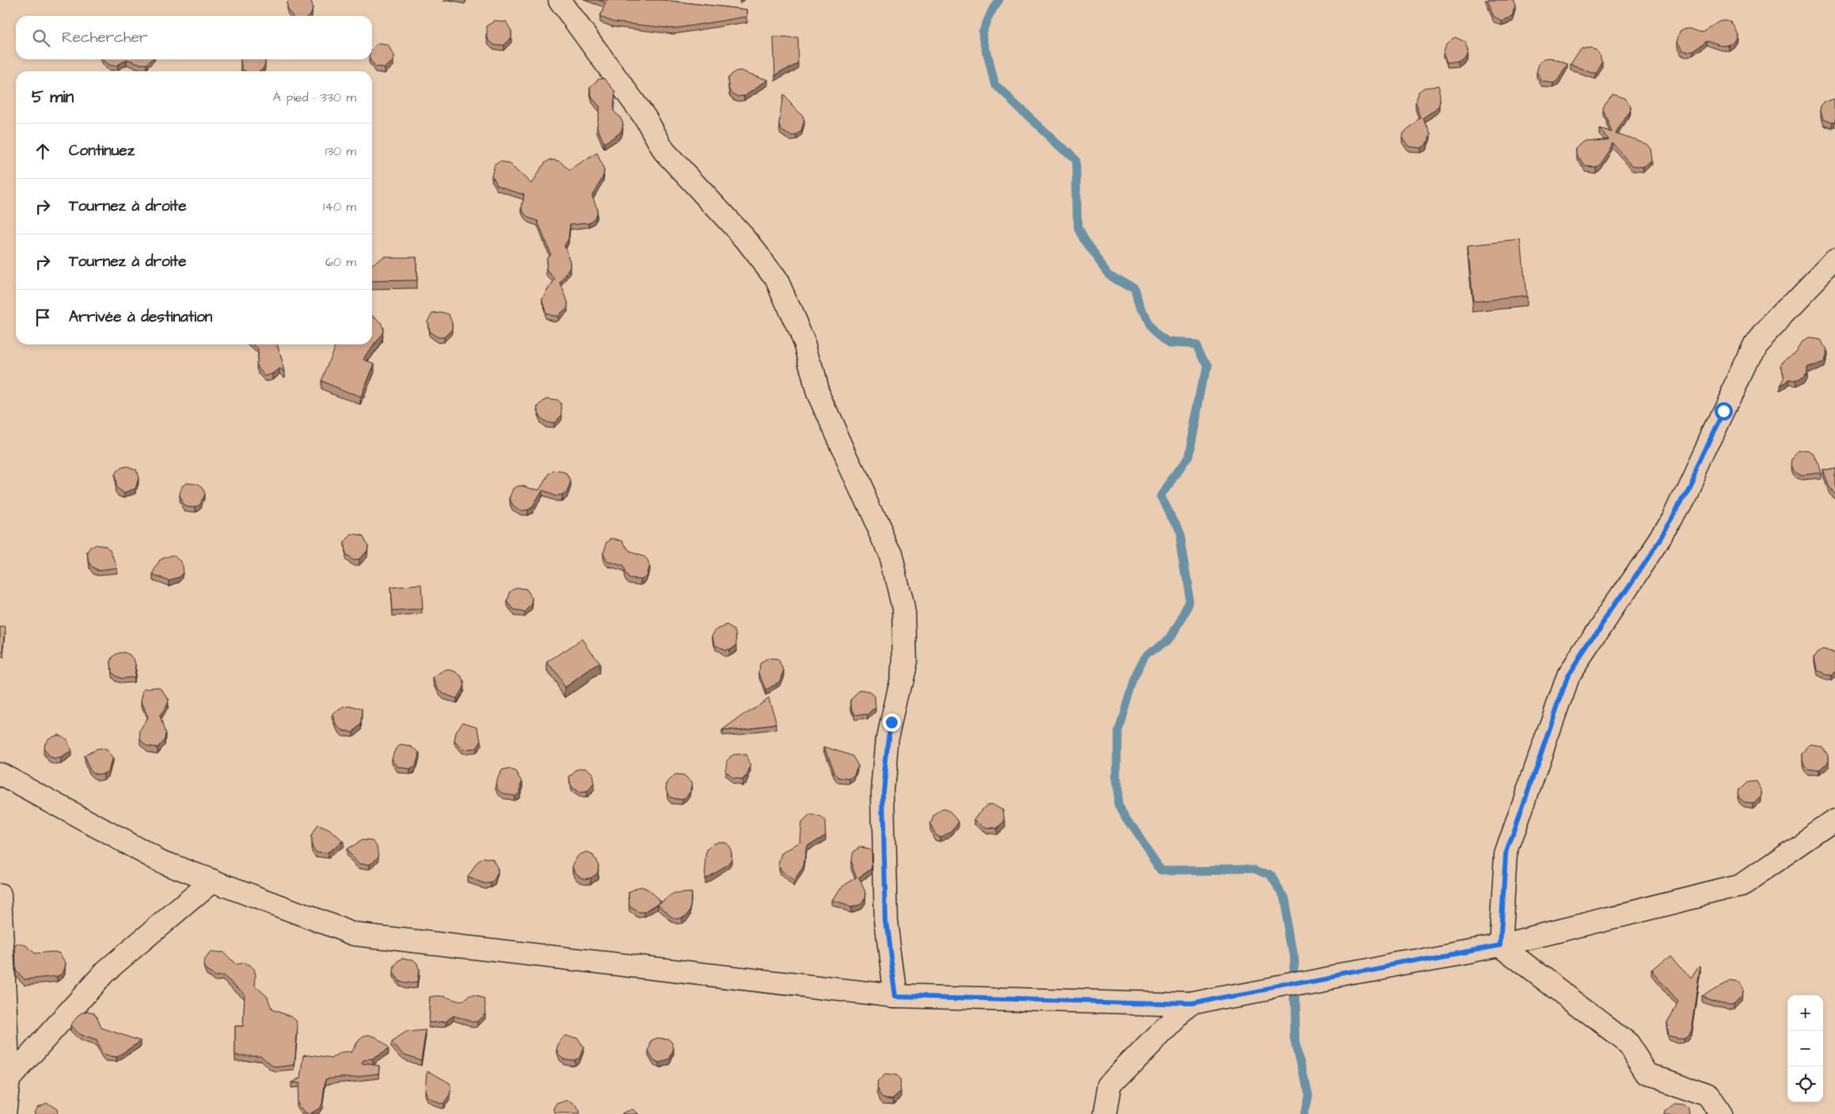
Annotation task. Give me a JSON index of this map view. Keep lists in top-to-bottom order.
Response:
{
  "page": {
    "search": "Rechercher",
    "heading": ["5 min", "À pied · 330 m"],
    "list": [
      ["Continuez", "130 m"],
      ["Tournez à droite", "140 m"],
      ["Tournez à droite", "60 m"],
      "Arrivée à destination"
    ],
    "map_buttons": ["+", "−"]
  }
}
